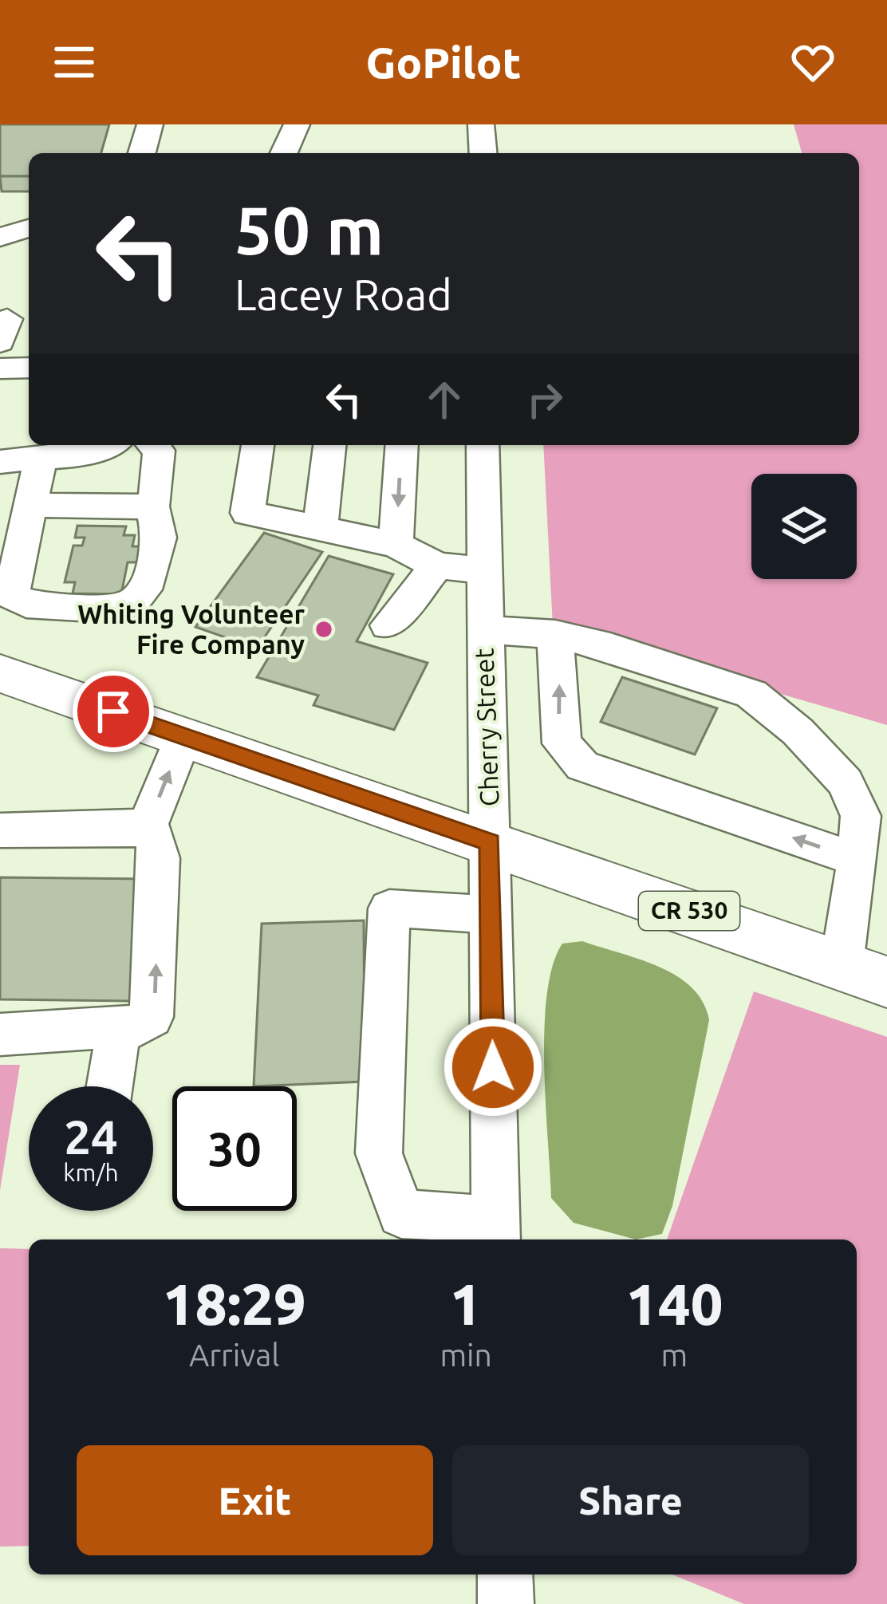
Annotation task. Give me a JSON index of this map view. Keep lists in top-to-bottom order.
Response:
{
  "streets": {
    "main road": ["CR 530"],
    "street": ["Cherry Street"]
  },
  "crossings": [
    ["Cherry Street", "CR 530"]
  ],
  "places": ["Whiting Volunteer Fire Company"],
  "page": {
    "header": "GoPilot",
    "turn": ["50 m", "Lacey Road"],
    "speed": "24 km/h",
    "limit": "30",
    "eta": [
      "18:29",
      "Arrival",
      "1",
      "min",
      "140",
      "m"
    ],
    "buttons": ["Exit", "Share"]
  }
}
